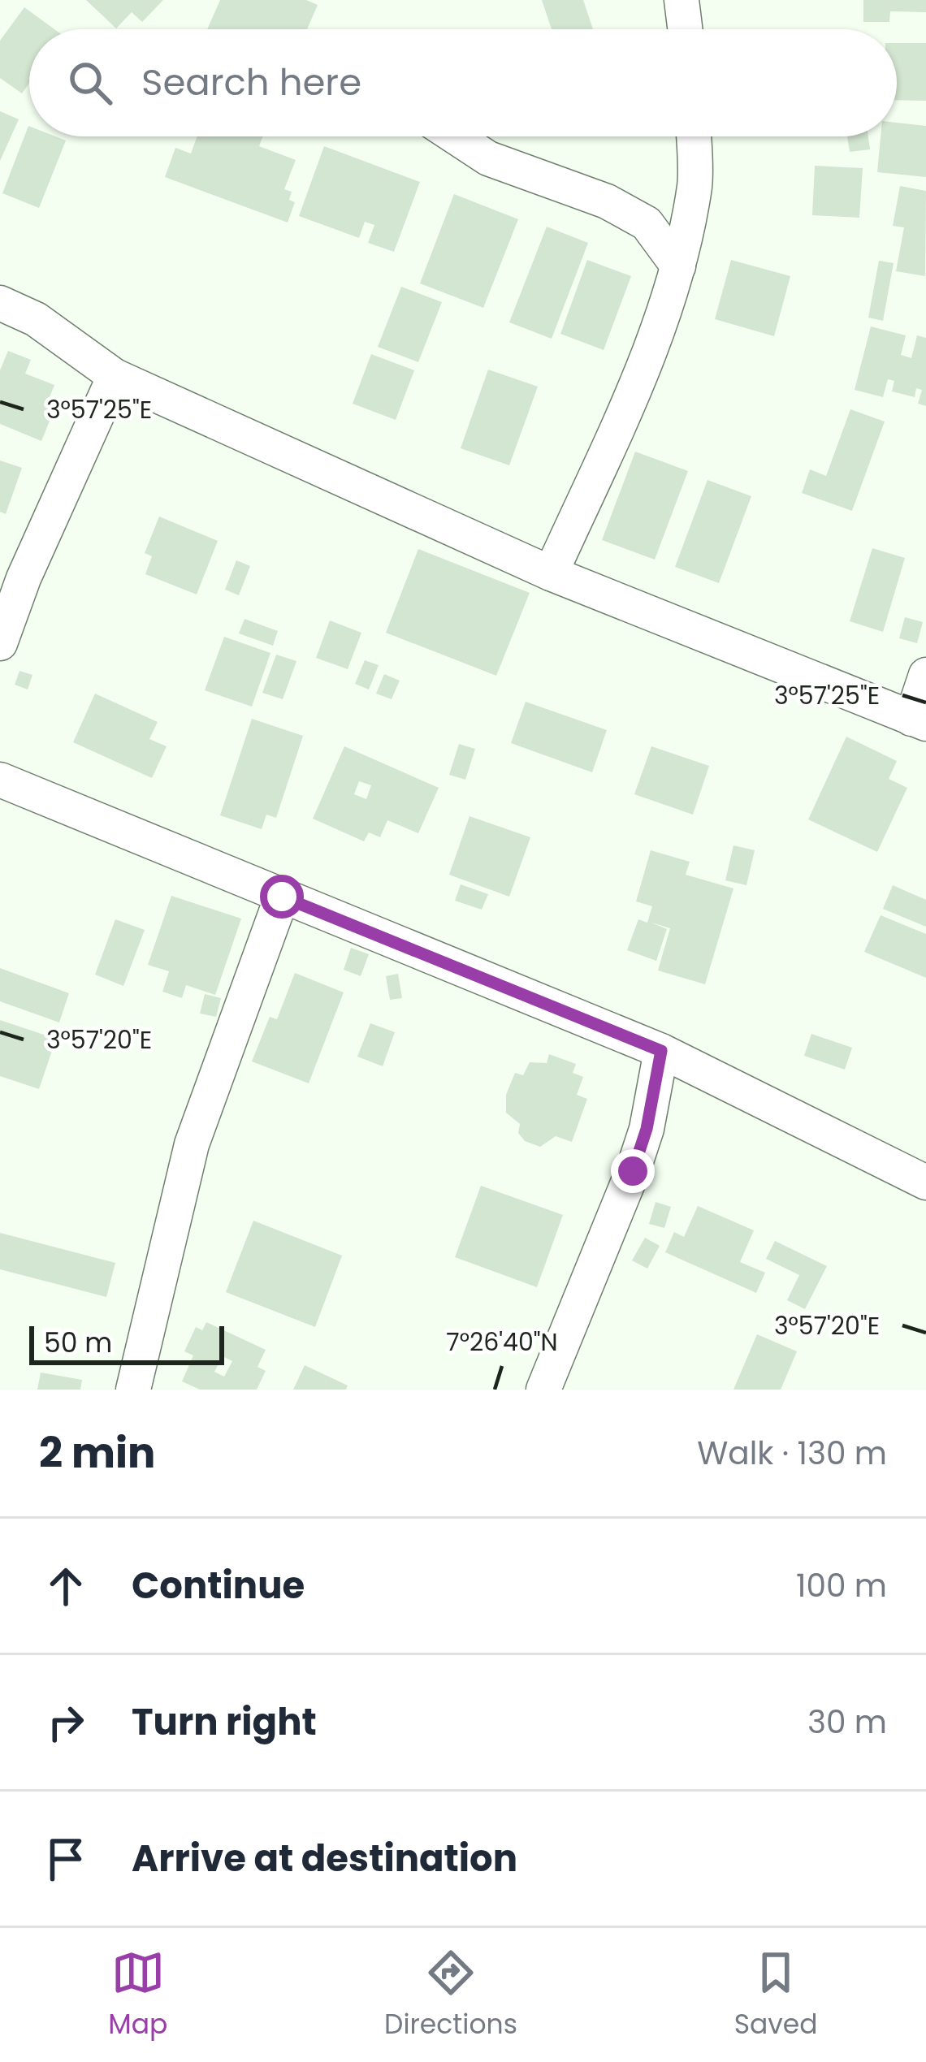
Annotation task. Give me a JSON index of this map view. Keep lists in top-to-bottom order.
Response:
{
  "scale_bar": "50 m",
  "page": {
    "search": "Search here",
    "scale": "50 m",
    "heading": ["2 min", "Walk · 130 m"],
    "list": [
      ["Continue", "100 m"],
      ["Turn right", "30 m"],
      "Arrive at destination"
    ],
    "nav": ["Map", "Directions", "Saved"]
  },
  "coordinates": ["3°57'25\"E", "3°57'20\"E", "7°26'40\"N"]
}
